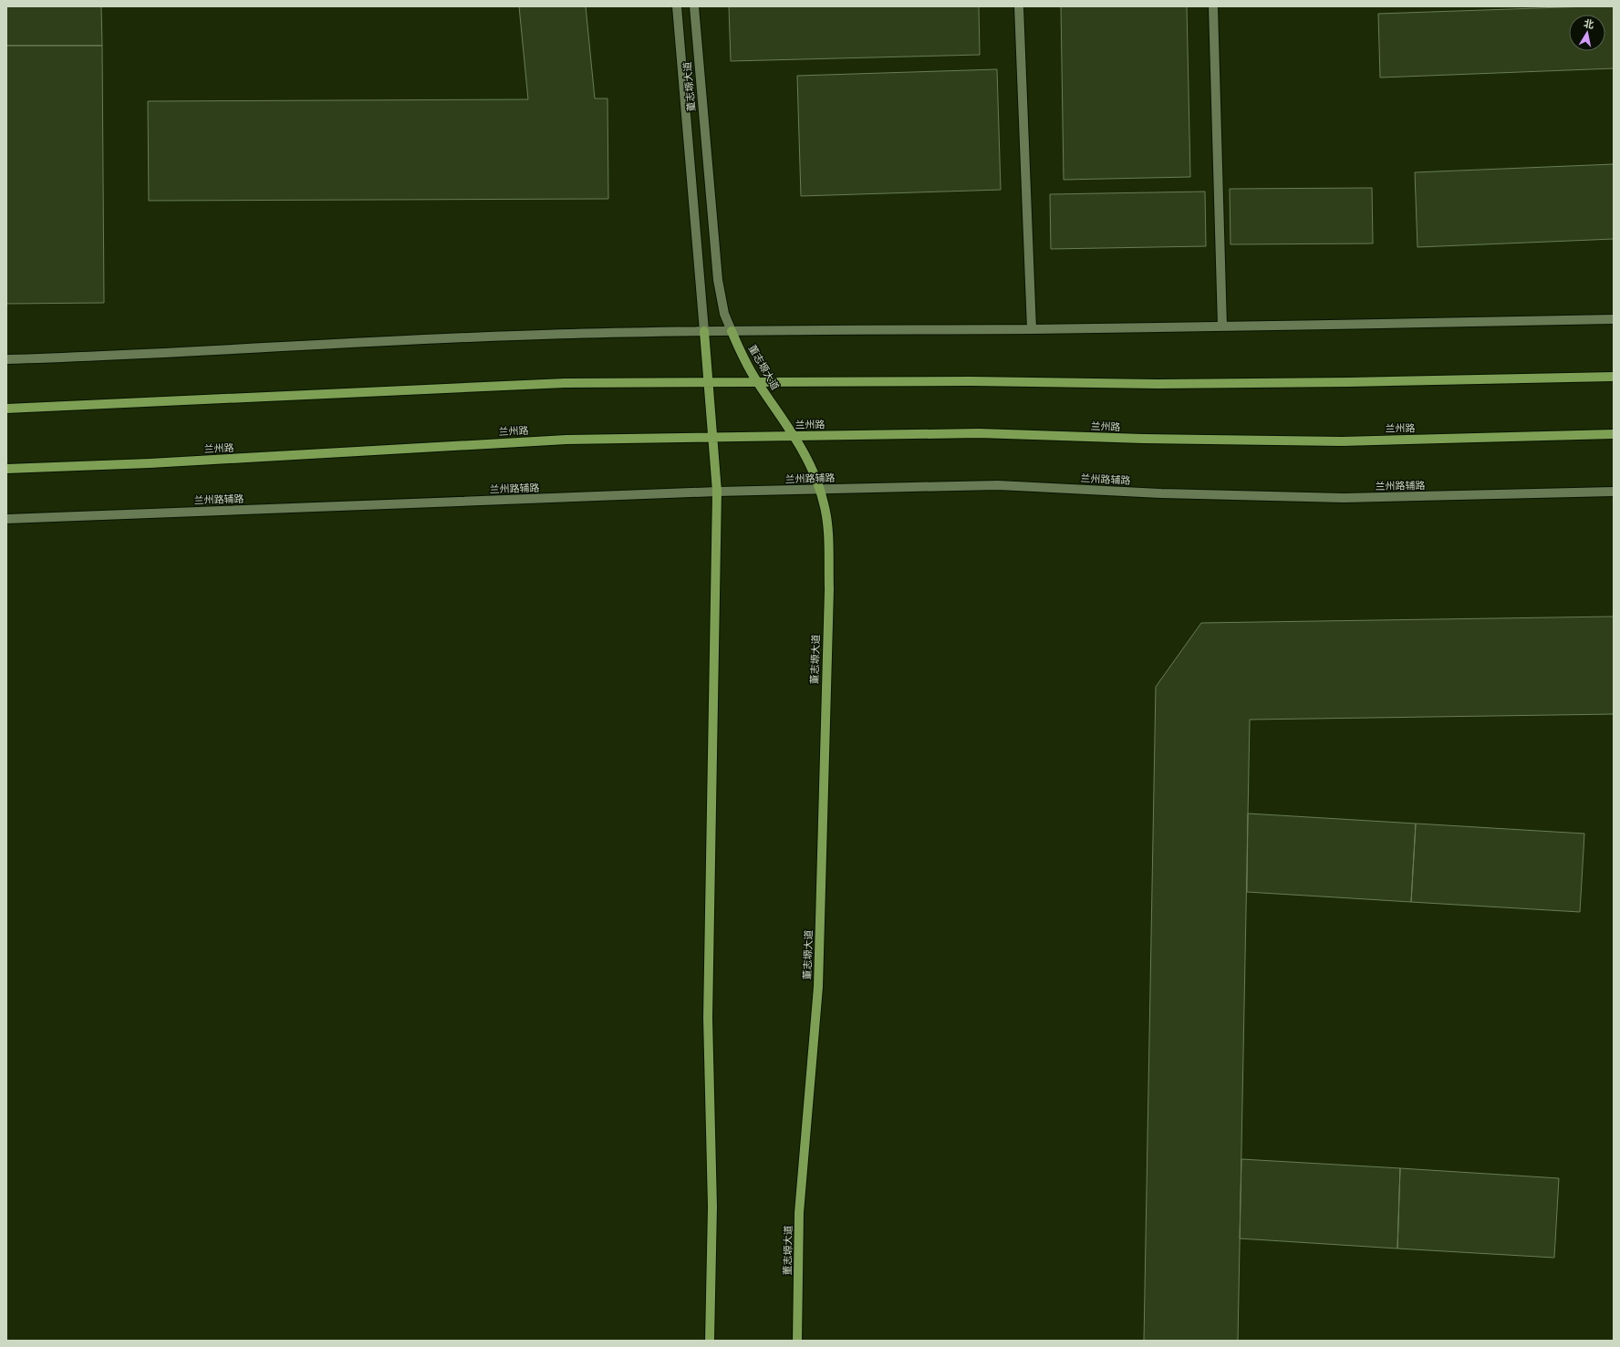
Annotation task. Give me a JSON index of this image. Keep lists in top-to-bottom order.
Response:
{
  "streets": {
    "main road": ["董志塬大道", "兰州路"],
    "street": ["兰州路辅路"]
  },
  "crossings": [
    ["董志塬大道", "兰州路"],
    ["董志塬大道", "兰州路辅路"]
  ],
  "north": "top"
}
